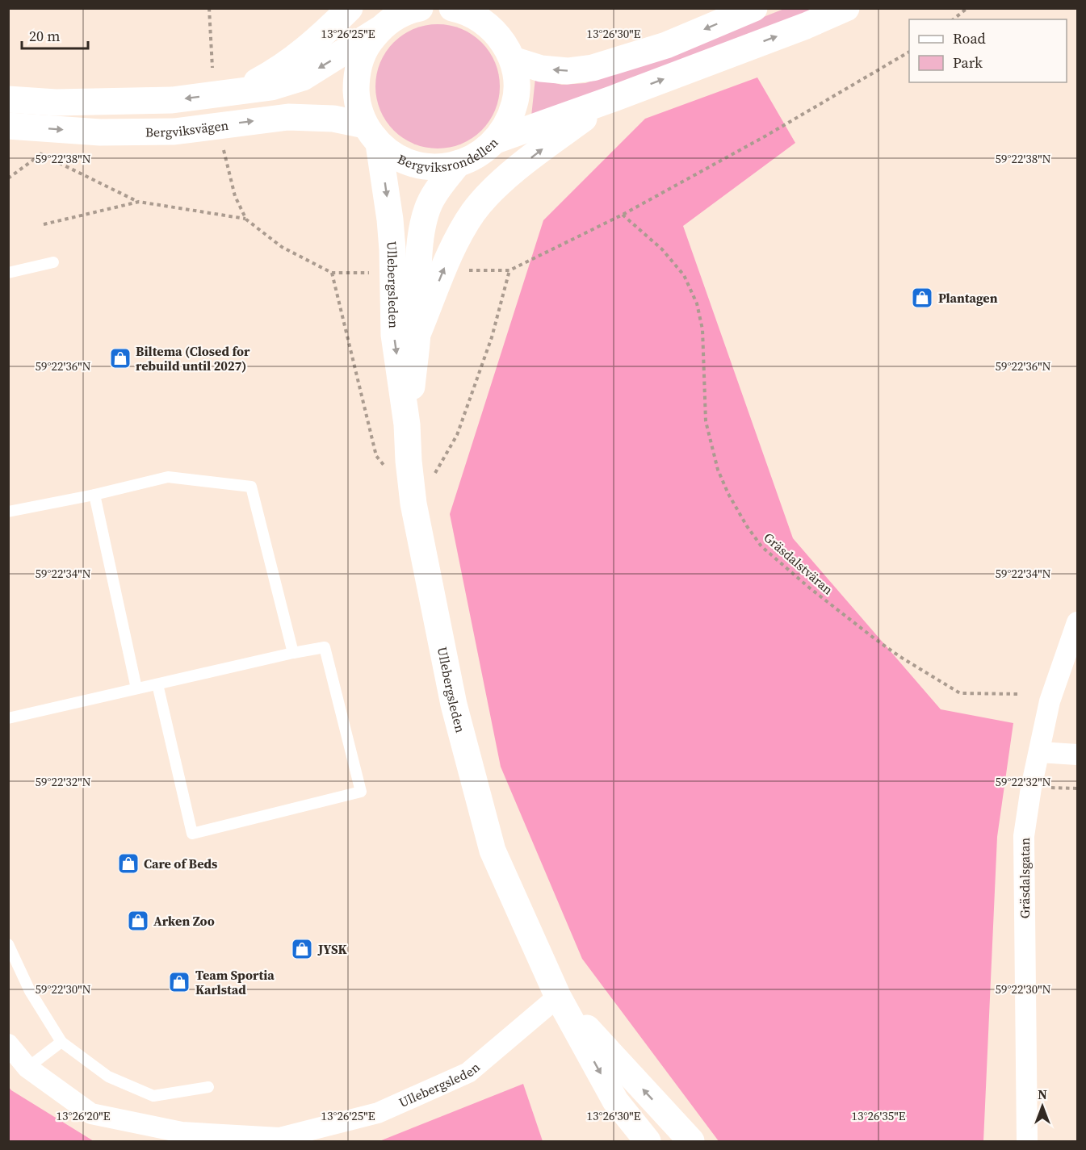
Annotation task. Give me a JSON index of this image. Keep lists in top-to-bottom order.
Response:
{
  "streets": {
    "main road": ["Bergviksvägen", "Bergviksrondellen", "Ullebergsleden"],
    "street": ["Gräsdalsgatan"],
    "path": ["Gräsdalstväran"]
  },
  "crossings": [
    ["Bergviksvägen", "Bergviksrondellen"],
    ["Bergviksvägen", "Ullebergsleden"],
    ["Bergviksrondellen", "Ullebergsleden"]
  ],
  "places": {
    "shop": [
      "Plantagen",
      "Biltema (Closed for rebuild until 2027)",
      "Care of Beds",
      "Arken Zoo",
      "JYSK",
      "Team Sportia Karlstad"
    ]
  },
  "legend": ["Road", "Park"],
  "scale_bar": "20 m",
  "north": "top",
  "coordinates": [
    "13°26'25\"E",
    "13°26'30\"E",
    "59°22'38\"N",
    "59°22'36\"N",
    "59°22'34\"N",
    "59°22'32\"N",
    "59°22'30\"N",
    "13°26'20\"E",
    "13°26'35\"E"
  ]
}
